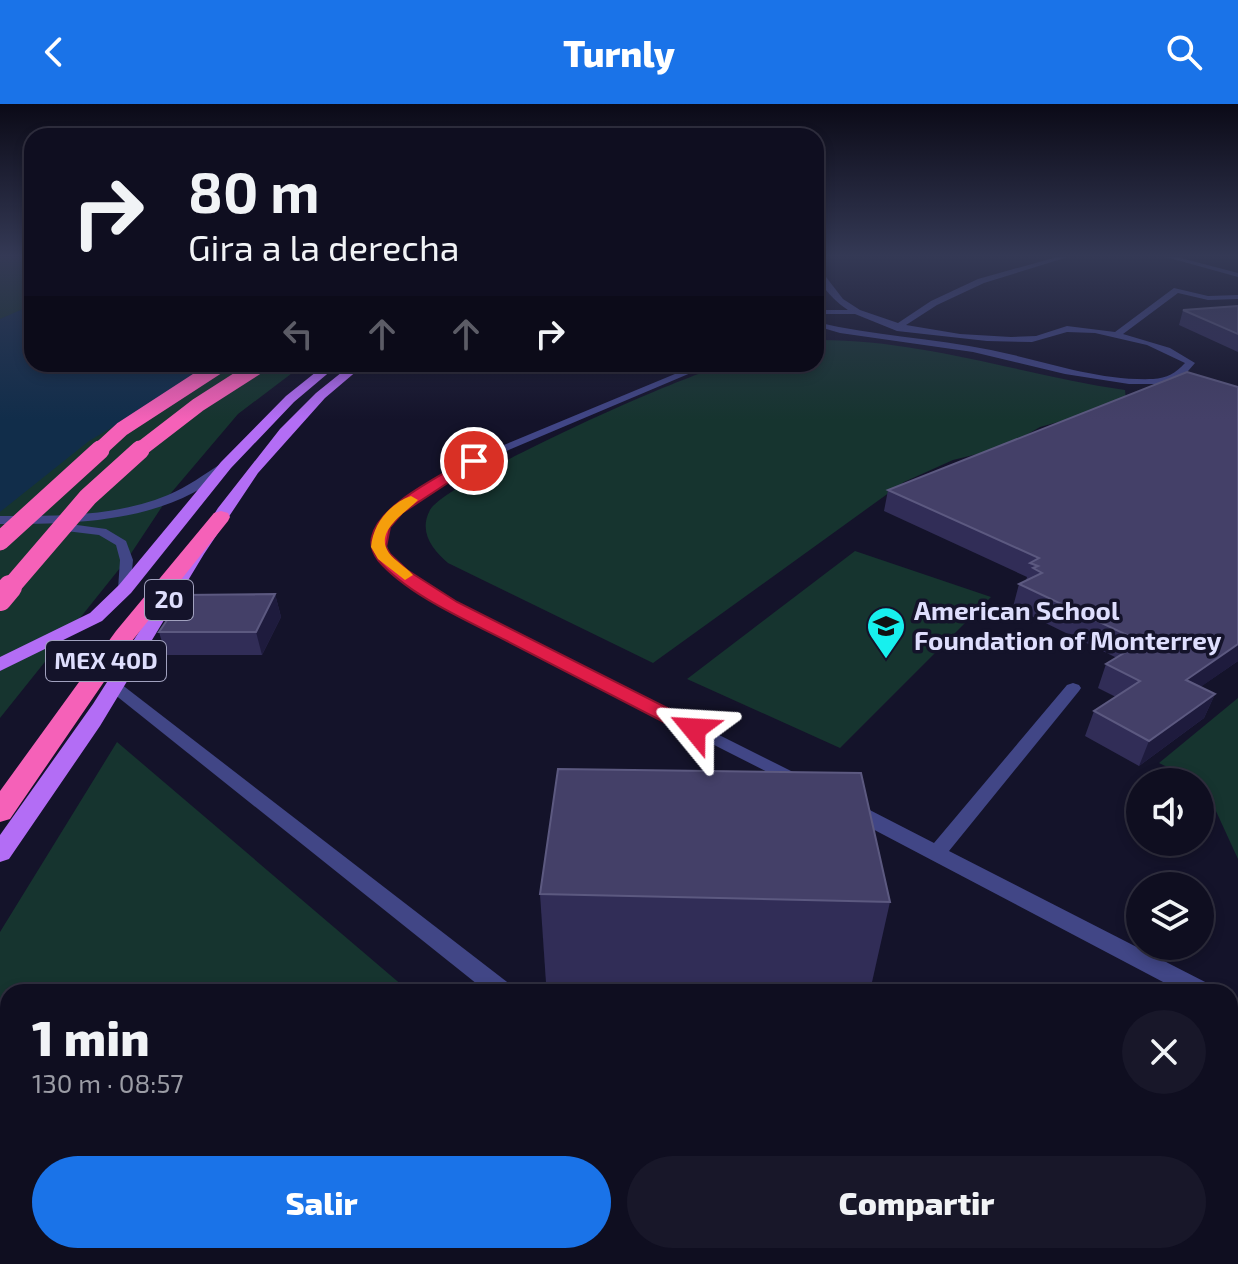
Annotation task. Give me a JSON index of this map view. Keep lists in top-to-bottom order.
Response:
{
  "streets": {
    "highway": ["MEX 40D"],
    "main road": ["20"]
  },
  "crossings": [
    ["20", "MEX 40D"]
  ],
  "places": {
    "school or university": ["American School Foundation of Monterrey"]
  },
  "page": {
    "header": "Turnly",
    "turn": ["80 m", "Gira a la derecha"],
    "heading": ["1 min", "130 m · 08:57"],
    "buttons": ["Salir", "Compartir"]
  }
}
